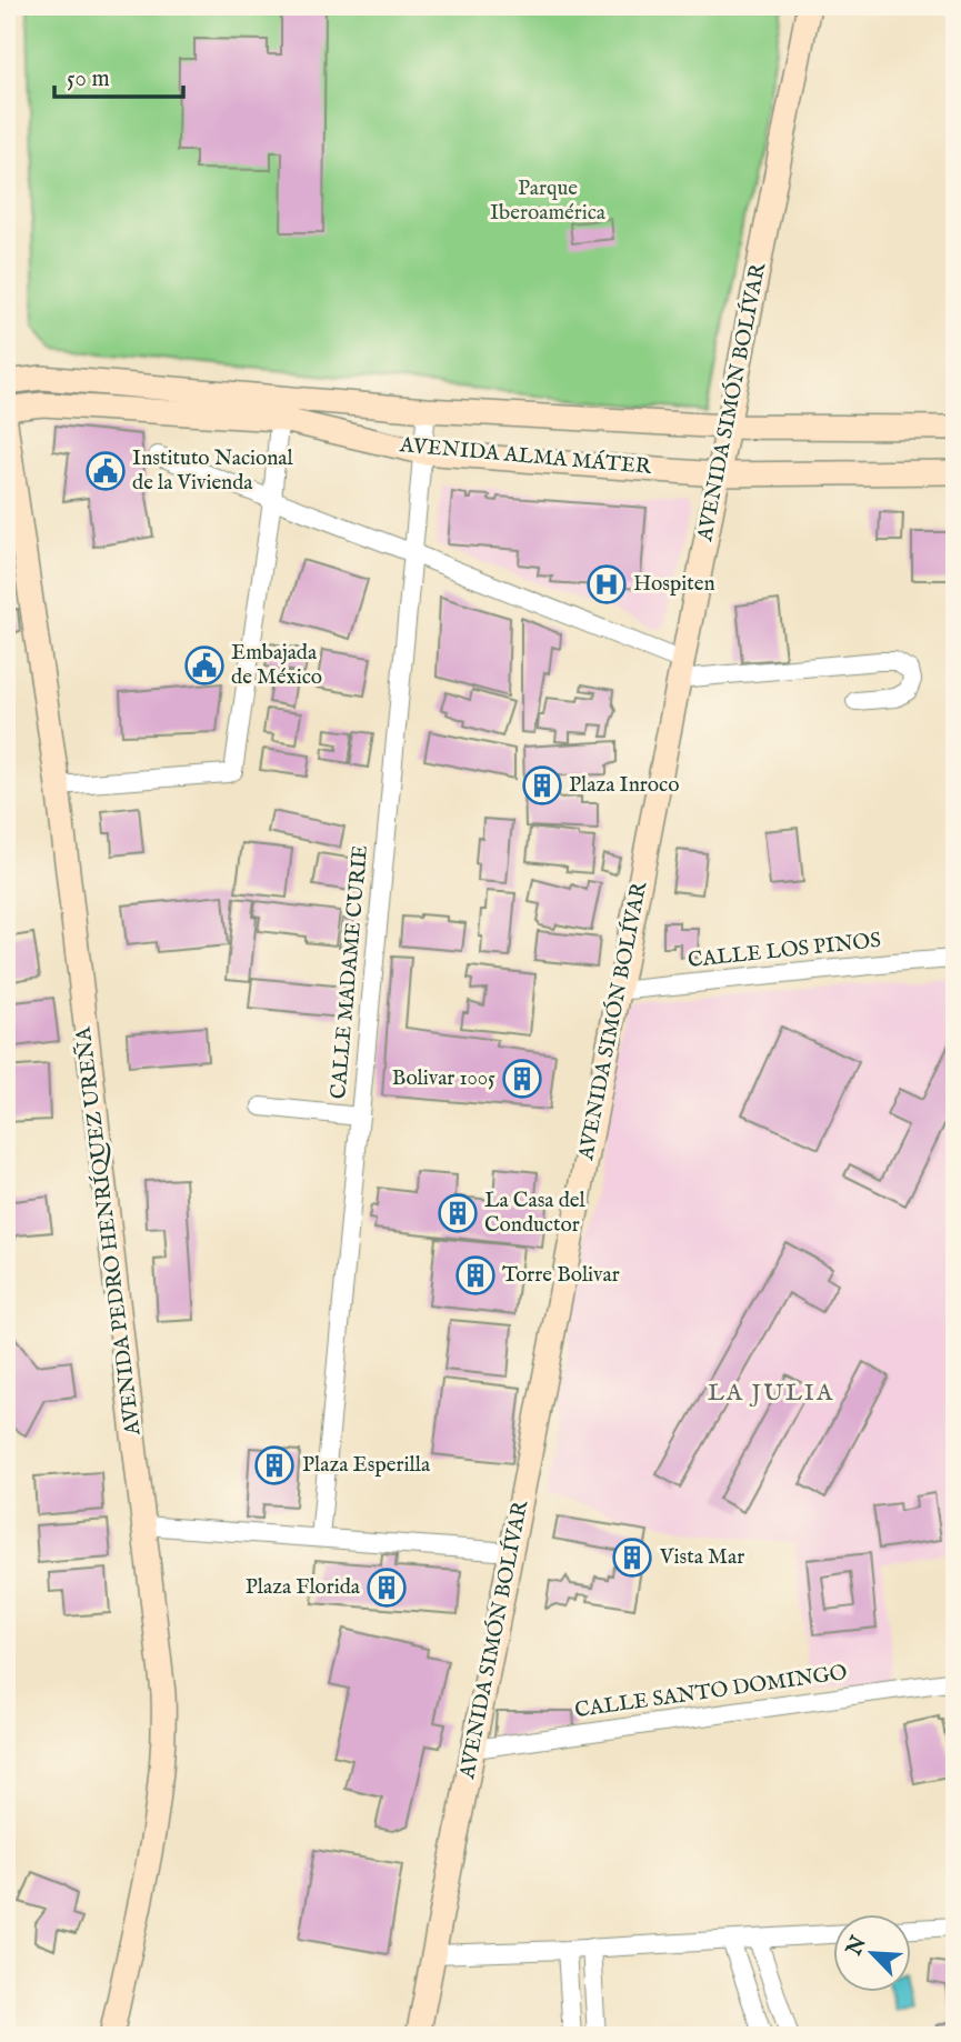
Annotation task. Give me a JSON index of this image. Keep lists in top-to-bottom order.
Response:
{
  "streets": {
    "main road": ["AVENIDA SIMÓN BOLÍVAR", "AVENIDA ALMA MÁTER", "AVENIDA PEDRO HENRÍQUEZ UREÑA"],
    "street": ["CALLE LOS PINOS", "CALLE MADAME CURIE", "CALLE SANTO DOMINGO"]
  },
  "crossings": [
    ["AVENIDA SIMÓN BOLÍVAR", "AVENIDA ALMA MÁTER"],
    ["AVENIDA SIMÓN BOLÍVAR", "CALLE LOS PINOS"],
    ["AVENIDA SIMÓN BOLÍVAR", "CALLE SANTO DOMINGO"],
    ["AVENIDA ALMA MÁTER", "CALLE MADAME CURIE"]
  ],
  "districts": ["LA JULIA"],
  "parks": ["Parque Iberoamérica"],
  "places": {
    "public building": ["Instituto Nacional de la Vivienda", "Embajada de México"],
    "hospital": ["Hospiten"],
    "building": [
      "Plaza Inroco",
      "Bolivar 1005",
      "La Casa del Conductor",
      "Torre Bolivar",
      "Plaza Esperilla",
      "Vista Mar",
      "Plaza Florida"
    ]
  },
  "scale_bar": "50 m",
  "north": "top left"
}
